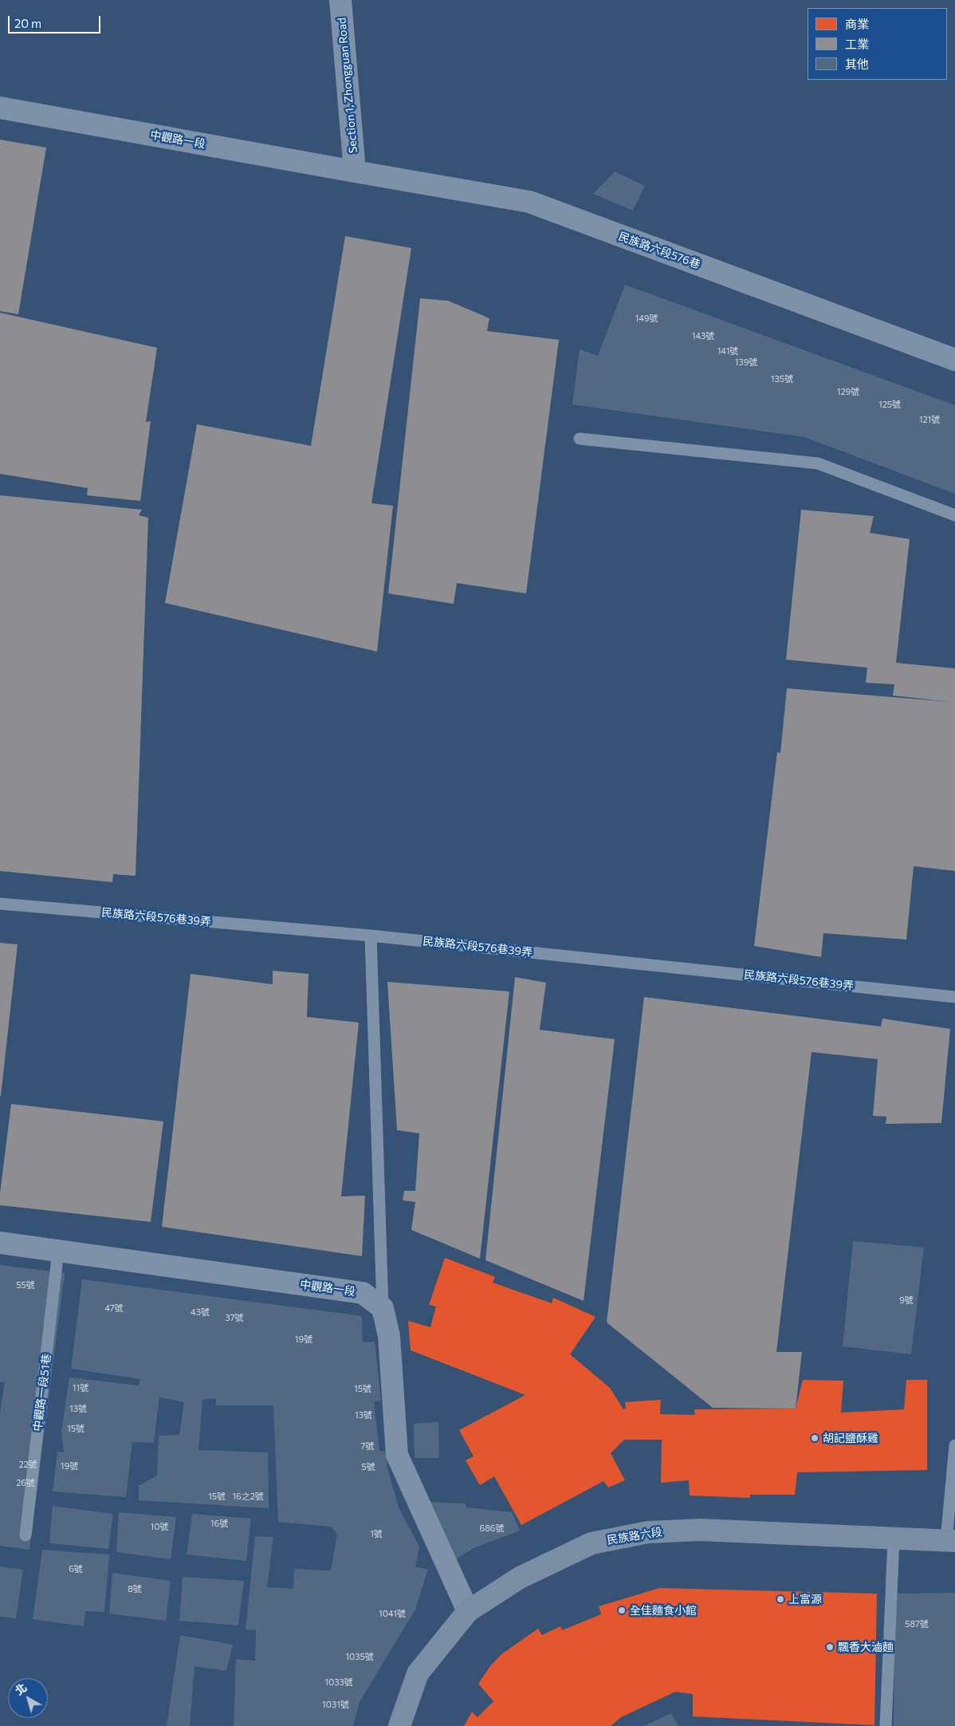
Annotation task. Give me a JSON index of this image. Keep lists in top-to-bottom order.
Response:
{
  "streets": {
    "main road": ["民族路六段"],
    "street": ["Section 1, Zhongguan Road", "中觀路一段", "民族路六段576巷"],
    "lane": ["民族路六段576巷39弄", "中觀路一段51巷"]
  },
  "crossings": [
    ["Section 1, Zhongguan Road", "中觀路一段"],
    ["Section 1, Zhongguan Road", "民族路六段576巷"],
    ["中觀路一段", "民族路六段576巷"],
    ["中觀路一段", "中觀路一段51巷"]
  ],
  "places": [
    "胡記鹽酥雞",
    "上富源",
    "全佳麵食小館",
    "飄香大滷麵"
  ],
  "house_numbers": [
    "149號",
    "143號",
    "141號",
    "139號",
    "135號",
    "129號",
    "125號",
    "121號",
    "55號",
    "9號",
    "47號",
    "43號",
    "37號",
    "19號",
    "11號",
    "15號",
    "13號",
    "13號",
    "15號",
    "7號",
    "22號",
    "19號",
    "5號",
    "26號",
    "15號",
    "16之2號",
    "16號",
    "10號",
    "686號",
    "1號",
    "6號",
    "8號",
    "1041號",
    "587號",
    "1035號",
    "1033號",
    "1031號"
  ],
  "legend": ["商業", "工業", "其他"],
  "scale_bar": "20 m",
  "north": "top left"
}
